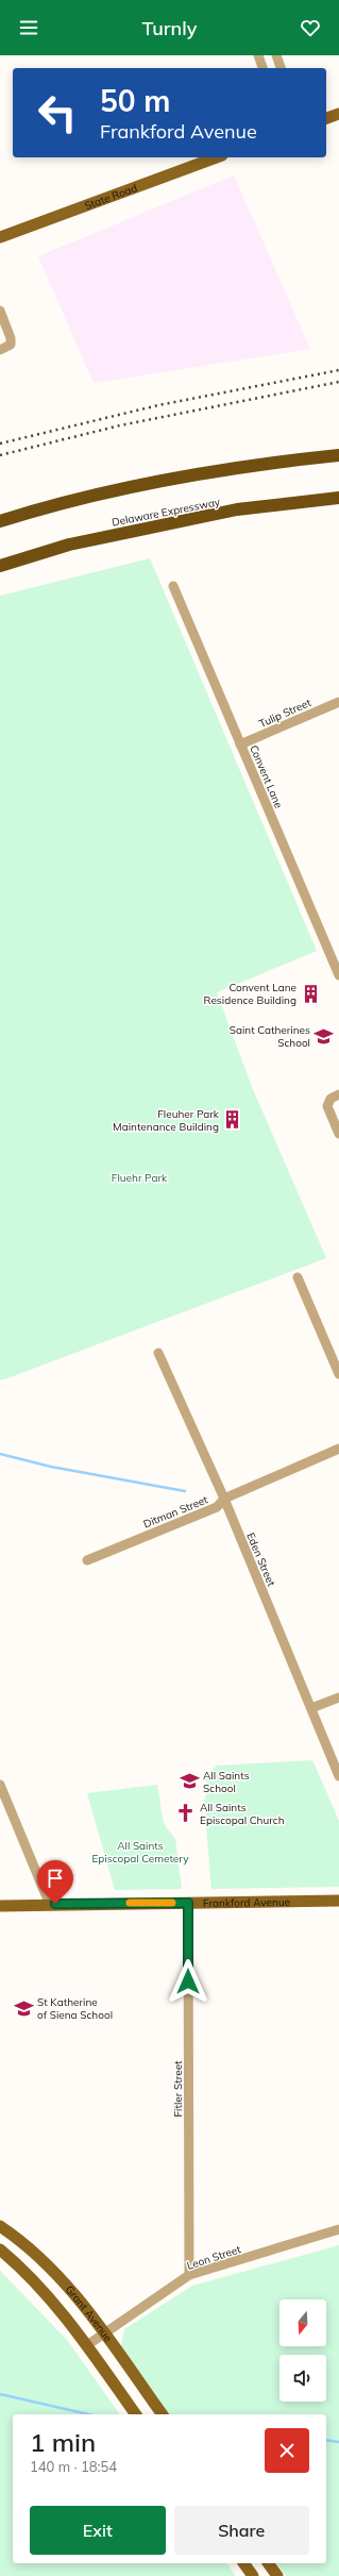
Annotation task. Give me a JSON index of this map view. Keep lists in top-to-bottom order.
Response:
{
  "streets": {
    "highway": ["Delaware Expressway"],
    "main road": ["State Road", "Frankford Avenue", "Grant Avenue"],
    "street": [
      "Tulip Street",
      "Convent Lane",
      "Ditman Street",
      "Eden Street",
      "Fitler Street",
      "Leon Street"
    ]
  },
  "crossings": [
    ["Tulip Street", "Convent Lane"],
    ["Ditman Street", "Eden Street"],
    ["Frankford Avenue", "Fitler Street"],
    ["Fitler Street", "Leon Street"],
    ["Leon Street", "Grant Avenue"]
  ],
  "parks": ["Fluehr Park", "All Saints Episcopal Cemetery"],
  "places": {
    "building": ["Convent Lane Residence Building", "Fleuher Park Maintenance Building"],
    "school or university": ["Saint Catherines School", "All Saints School", "St Katherine of Siena School"],
    "church": ["All Saints Episcopal Church"]
  },
  "north": "bottom",
  "page": {
    "header": "Turnly",
    "turn": ["50 m", "Frankford Avenue"],
    "heading": ["1 min", "140 m · 18:54"],
    "buttons": ["Exit", "Share"]
  }
}
